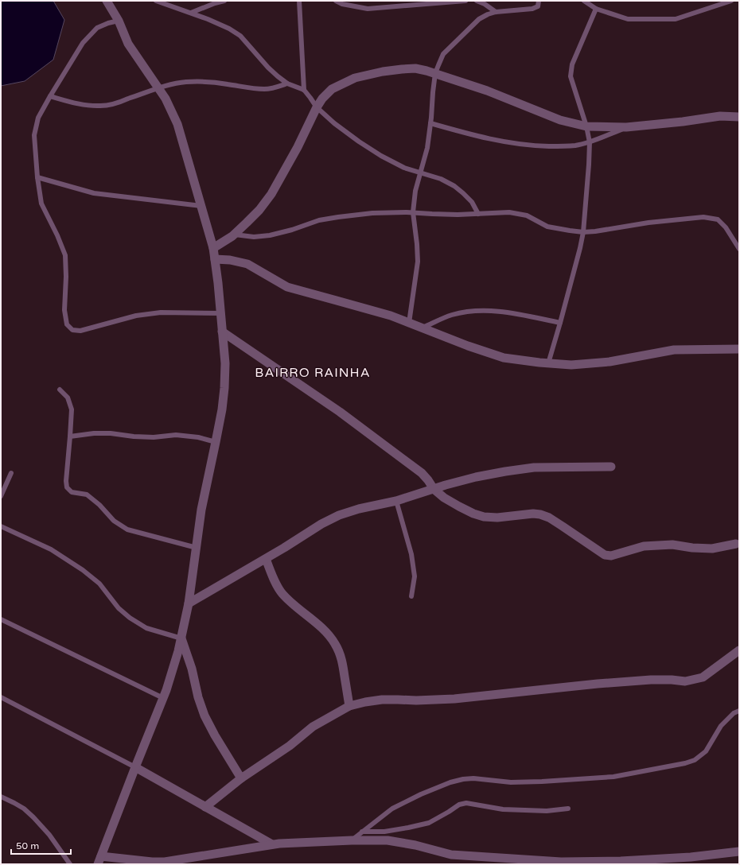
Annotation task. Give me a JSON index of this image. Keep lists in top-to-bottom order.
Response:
{
  "districts": ["BAIRRO RAINHA"],
  "scale_bar": "50 m"
}
